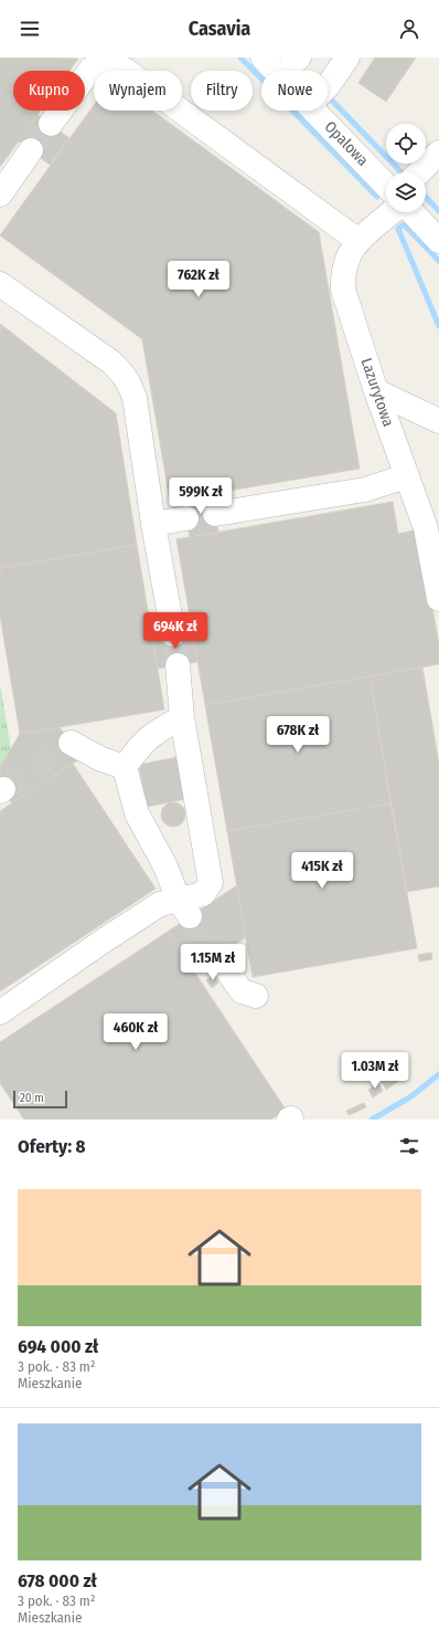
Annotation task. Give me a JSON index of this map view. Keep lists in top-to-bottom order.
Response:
{
  "streets": {
    "street": ["Opalowa", "Lazurytowa"]
  },
  "scale_bar": "20 m",
  "page": {
    "header": "Casavia",
    "chip": [
      "Kupno",
      "Wynajem",
      "Filtry",
      "Nowe"
    ],
    "price": [
      "762K zł",
      "599K zł",
      "694K zł",
      "678K zł",
      "415K zł",
      "1.15M zł",
      "460K zł",
      "1.03M zł"
    ],
    "scale": "20 m",
    "heading": "Oferty: 8",
    "list": [
      {
        "name": "694 000 zł",
        "note": "3 pok. · 83 m² · Mieszkanie"
      },
      {
        "name": "678 000 zł",
        "note": "3 pok. · 83 m² · Mieszkanie"
      }
    ]
  }
}
